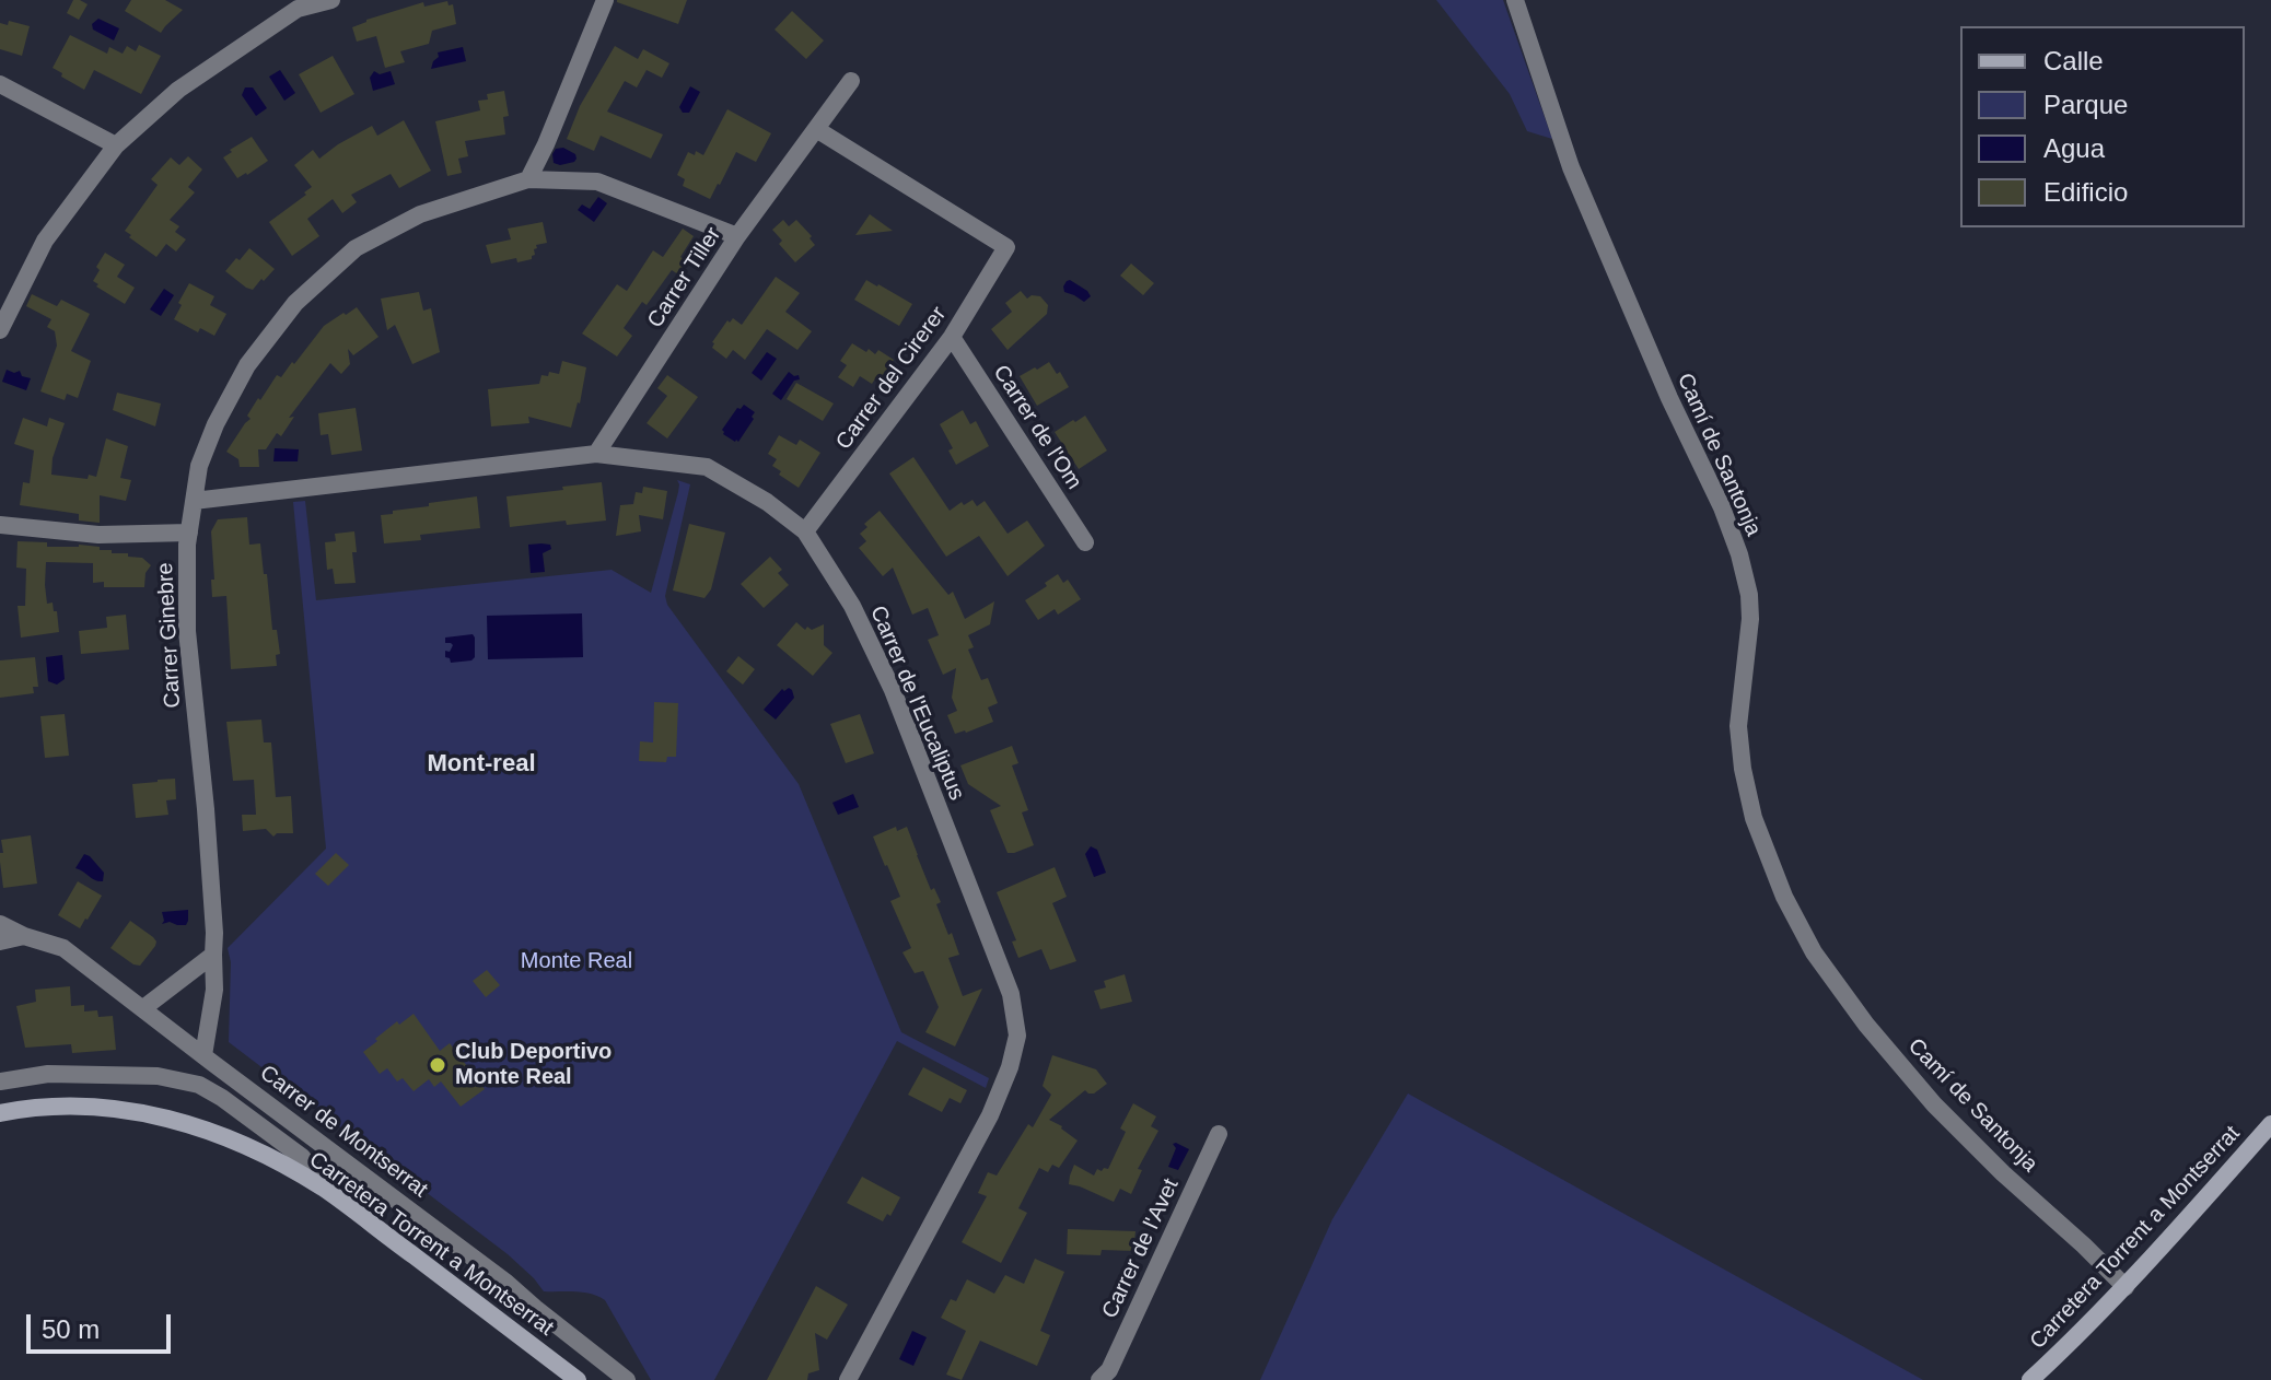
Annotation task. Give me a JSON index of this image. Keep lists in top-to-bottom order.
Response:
{
  "streets": {
    "main road": ["Carretera Torrent a Montserrat"],
    "street": [
      "Carrer Tiller",
      "Carrer del Cirerer",
      "Carrer de l'Om",
      "Camí de Santonja",
      "Carrer Ginebre",
      "Carrer de l'Eucaliptus",
      "Carrer de Montserrat",
      "Carrer de l'Avet"
    ]
  },
  "crossings": [
    ["Carrer Tiller", "Carrer del Cirerer"],
    ["Carrer Tiller", "Carrer Ginebre"],
    ["Carrer Tiller", "Carrer de l'Eucaliptus"],
    ["Carrer del Cirerer", "Carrer de l'Om"],
    ["Carrer del Cirerer", "Carrer de l'Eucaliptus"],
    ["Camí de Santonja", "Carretera Torrent a Montserrat"],
    ["Carrer Ginebre", "Carrer de l'Eucaliptus"],
    ["Carrer Ginebre", "Carrer de Montserrat"],
    ["Carrer de Montserrat", "Carretera Torrent a Montserrat"]
  ],
  "districts": ["Mont-real"],
  "parks": ["Monte Real"],
  "places": ["Club Deportivo Monte Real"],
  "legend": [
    "Calle",
    "Parque",
    "Agua",
    "Edificio"
  ],
  "scale_bar": "50 m"
}
